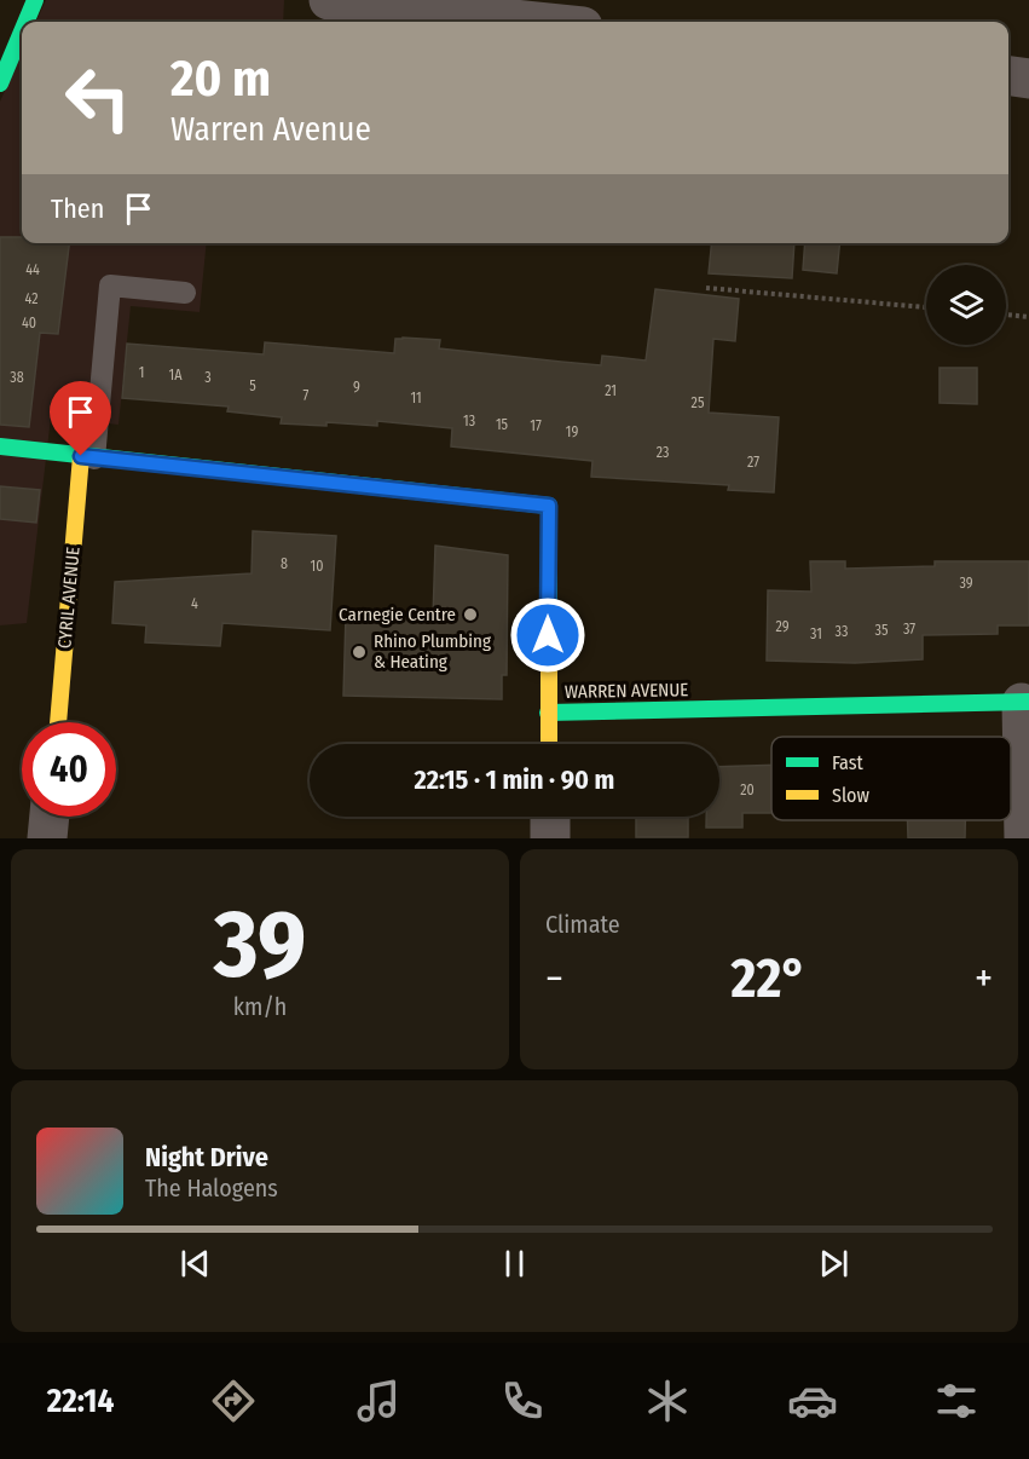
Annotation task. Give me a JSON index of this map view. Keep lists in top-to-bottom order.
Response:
{
  "streets": {
    "street": ["CYRIL AVENUE", "WARREN AVENUE"]
  },
  "crossings": [
    ["CYRIL AVENUE", "WARREN AVENUE"]
  ],
  "places": ["Carnegie Centre", "Rhino Plumbing & Heating"],
  "house_numbers": [
    "44",
    "42",
    "40",
    "1",
    "1A",
    "38",
    "3",
    "5",
    "9",
    "21",
    "7",
    "11",
    "25",
    "13",
    "15",
    "17",
    "19",
    "23",
    "27",
    "8",
    "10",
    "39",
    "4",
    "29",
    "37",
    "35",
    "33",
    "31",
    "20"
  ],
  "legend": ["Fast", "Slow"],
  "page": {
    "turn": ["20 m", "Warren Avenue"],
    "then": "Then",
    "limit": "40",
    "trip": "22:15 · 1 min · 90 m",
    "tile": [
      ["39", "km/h"],
      "Climate"
    ],
    "heat": ["−", "22°", "+"],
    "song": ["Night Drive", "The Halogens"],
    "tabs": "22:14"
  }
}
